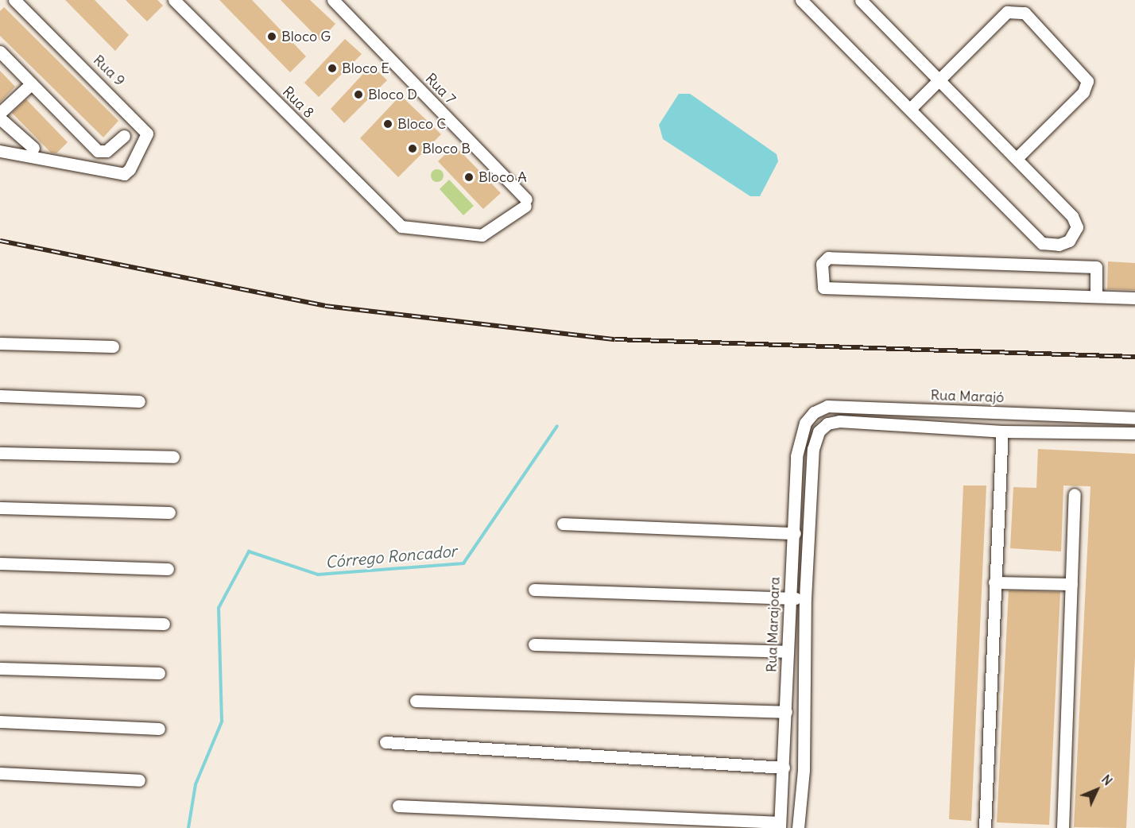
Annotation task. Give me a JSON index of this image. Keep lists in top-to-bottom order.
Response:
{
  "streets": {
    "street": [
      "Rua 9",
      "Rua 7",
      "Rua 8",
      "Rua Marajó",
      "Rua Marajoara"
    ]
  },
  "crossings": [
    ["Rua 7", "Rua 8"],
    ["Rua Marajó", "Rua Marajoara"]
  ],
  "water": ["Córrego Roncador"],
  "places": [
    "Bloco G",
    "Bloco E",
    "Bloco D",
    "Bloco C",
    "Bloco B",
    "Bloco A"
  ],
  "north": "top right"
}
